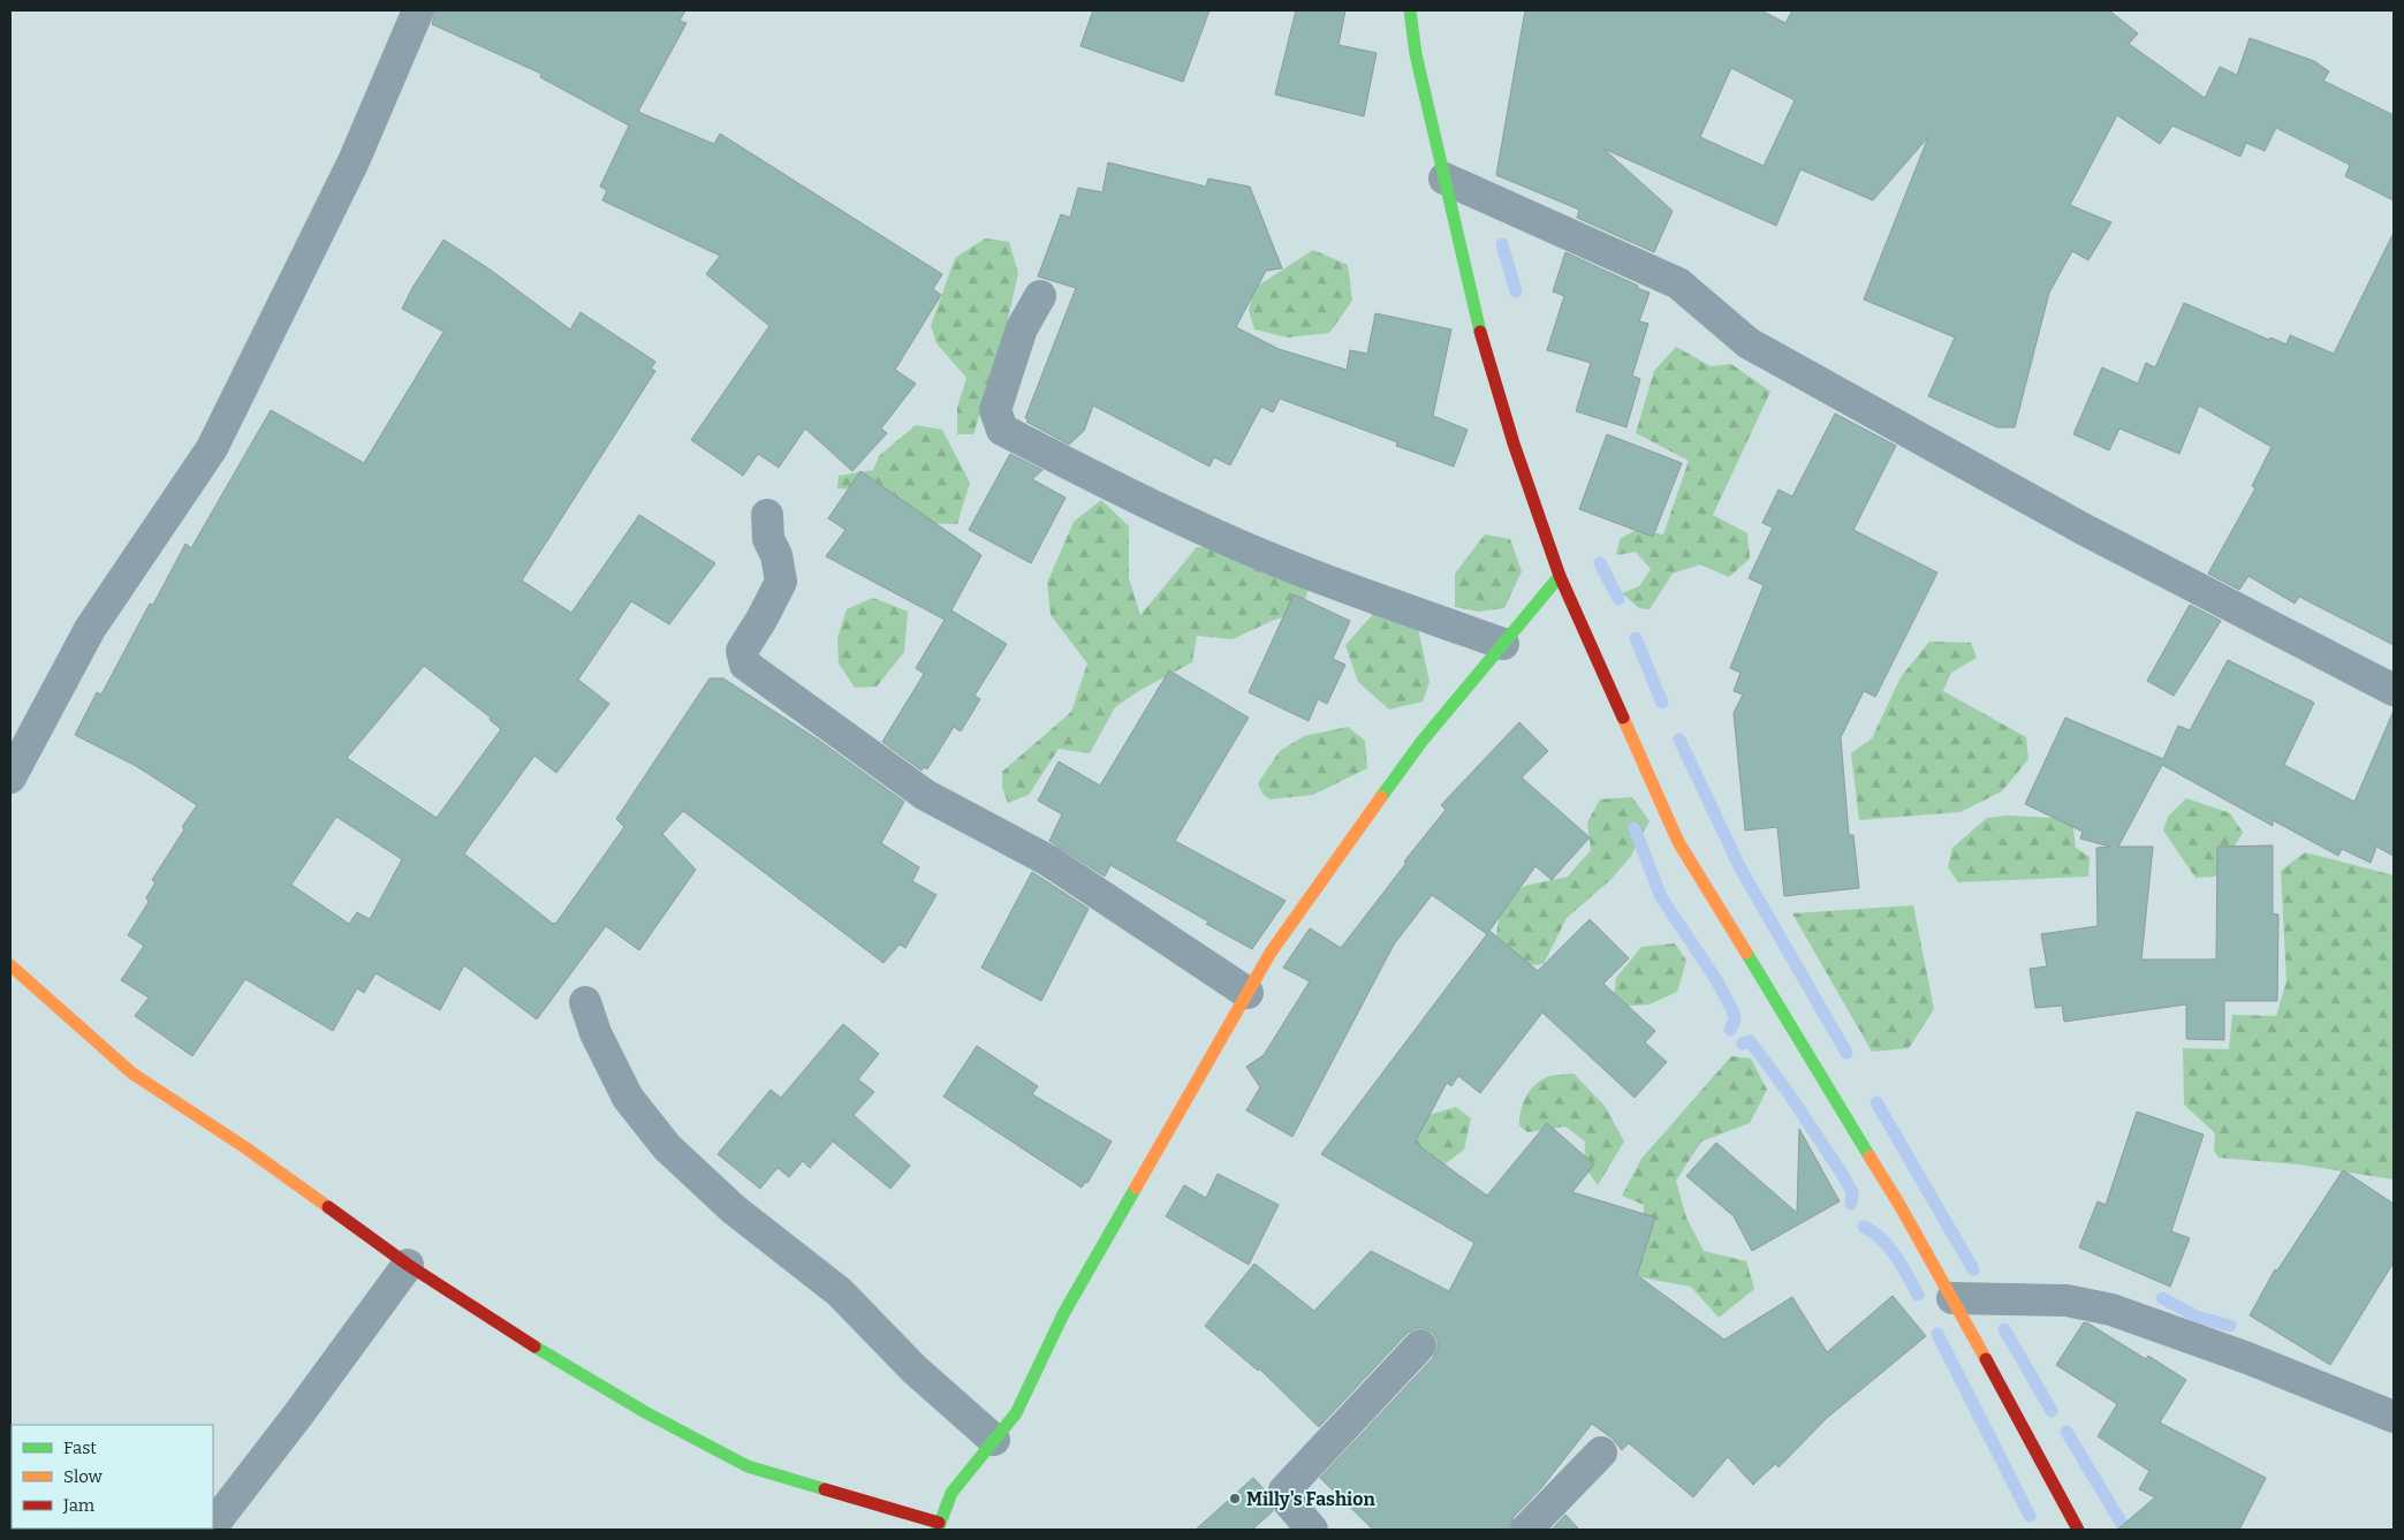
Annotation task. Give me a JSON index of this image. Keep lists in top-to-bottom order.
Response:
{
  "places": ["Milly's Fashion"],
  "legend": ["Fast", "Slow", "Jam"]
}
